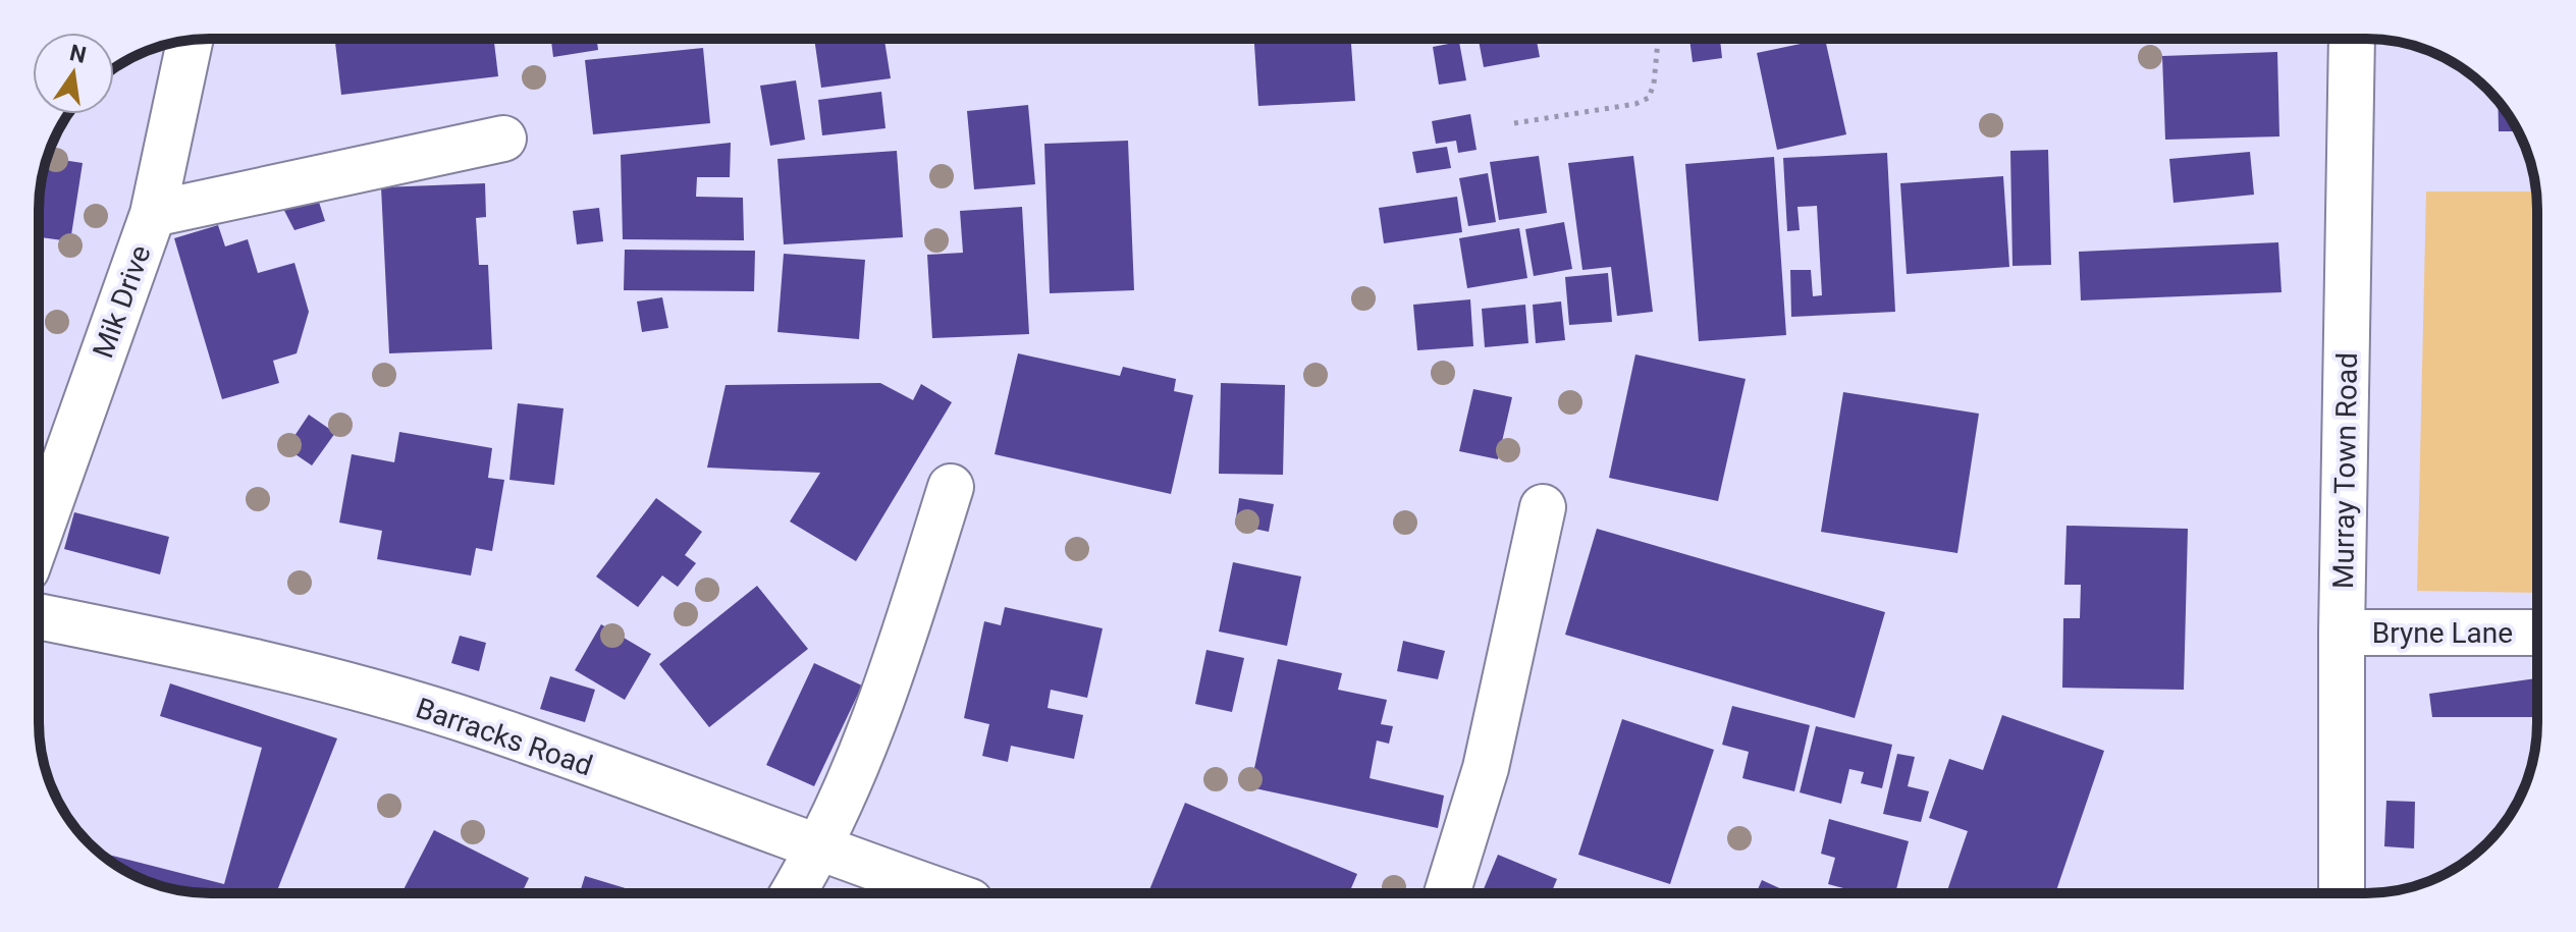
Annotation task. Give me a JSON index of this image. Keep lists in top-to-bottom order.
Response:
{
  "streets": {
    "street": [
      "Mik Drive",
      "Murray Town Road",
      "Bryne Lane",
      "Barracks Road"
    ]
  },
  "crossings": [
    ["Murray Town Road", "Bryne Lane"]
  ],
  "north": "top"
}
